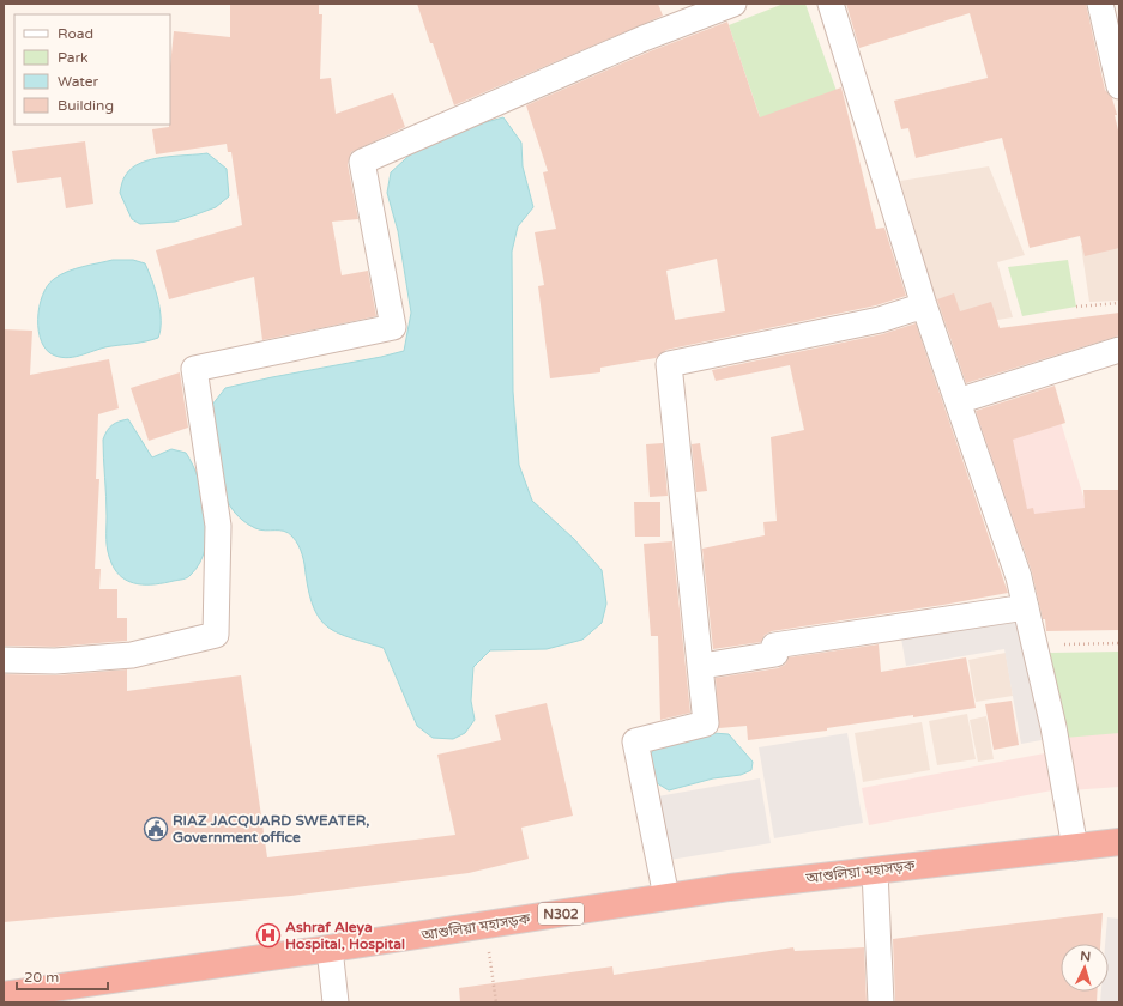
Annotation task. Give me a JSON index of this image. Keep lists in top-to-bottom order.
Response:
{
  "streets": {
    "highway": ["আশুলিয়া মহাসড়ক", "N302"]
  },
  "places": {
    "public building": ["RIAZ JACQUARD SWEATER, Government office"],
    "hospital": ["Ashraf Aleya Hospital, Hospital"]
  },
  "legend": [
    "Road",
    "Park",
    "Water",
    "Building"
  ],
  "scale_bar": "20 m",
  "north": "top"
}
